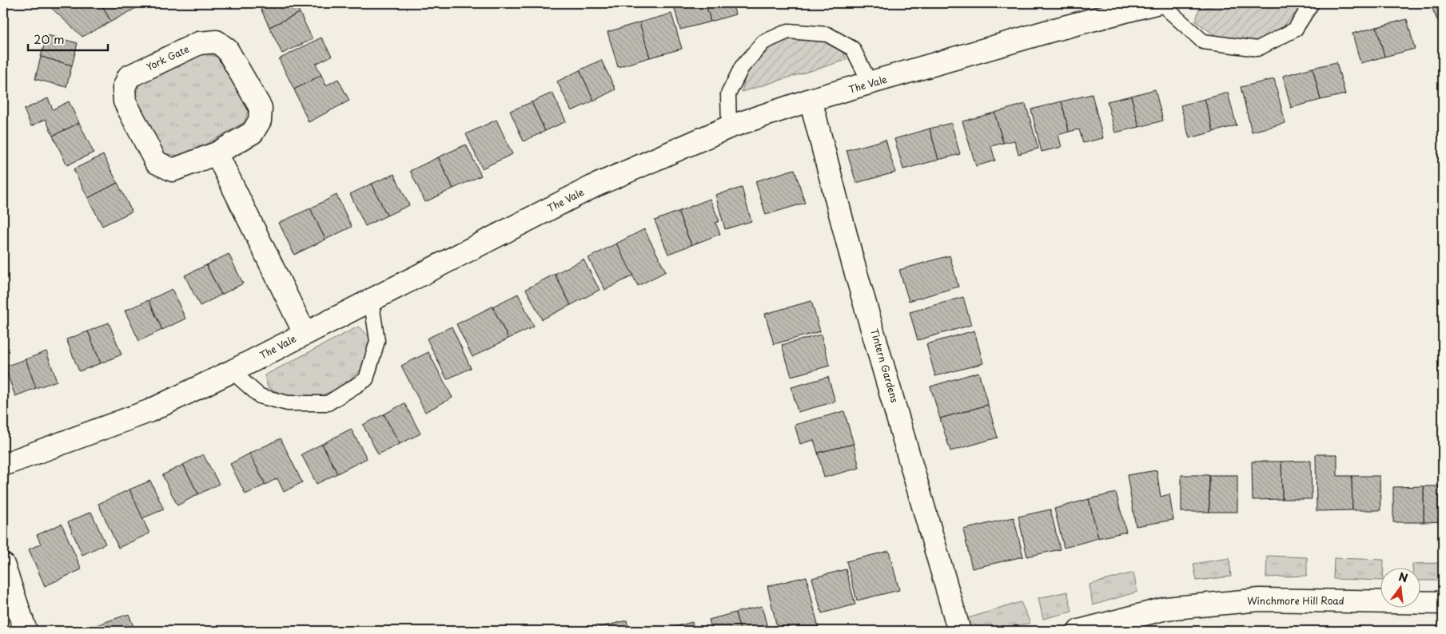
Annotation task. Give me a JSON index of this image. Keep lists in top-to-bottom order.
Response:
{
  "streets": {
    "street": [
      "York Gate",
      "The Vale",
      "Tintern Gardens",
      "Winchmore Hill Road"
    ]
  },
  "crossings": [
    ["The Vale", "Tintern Gardens"]
  ],
  "scale_bar": "20 m",
  "north": "top"
}
